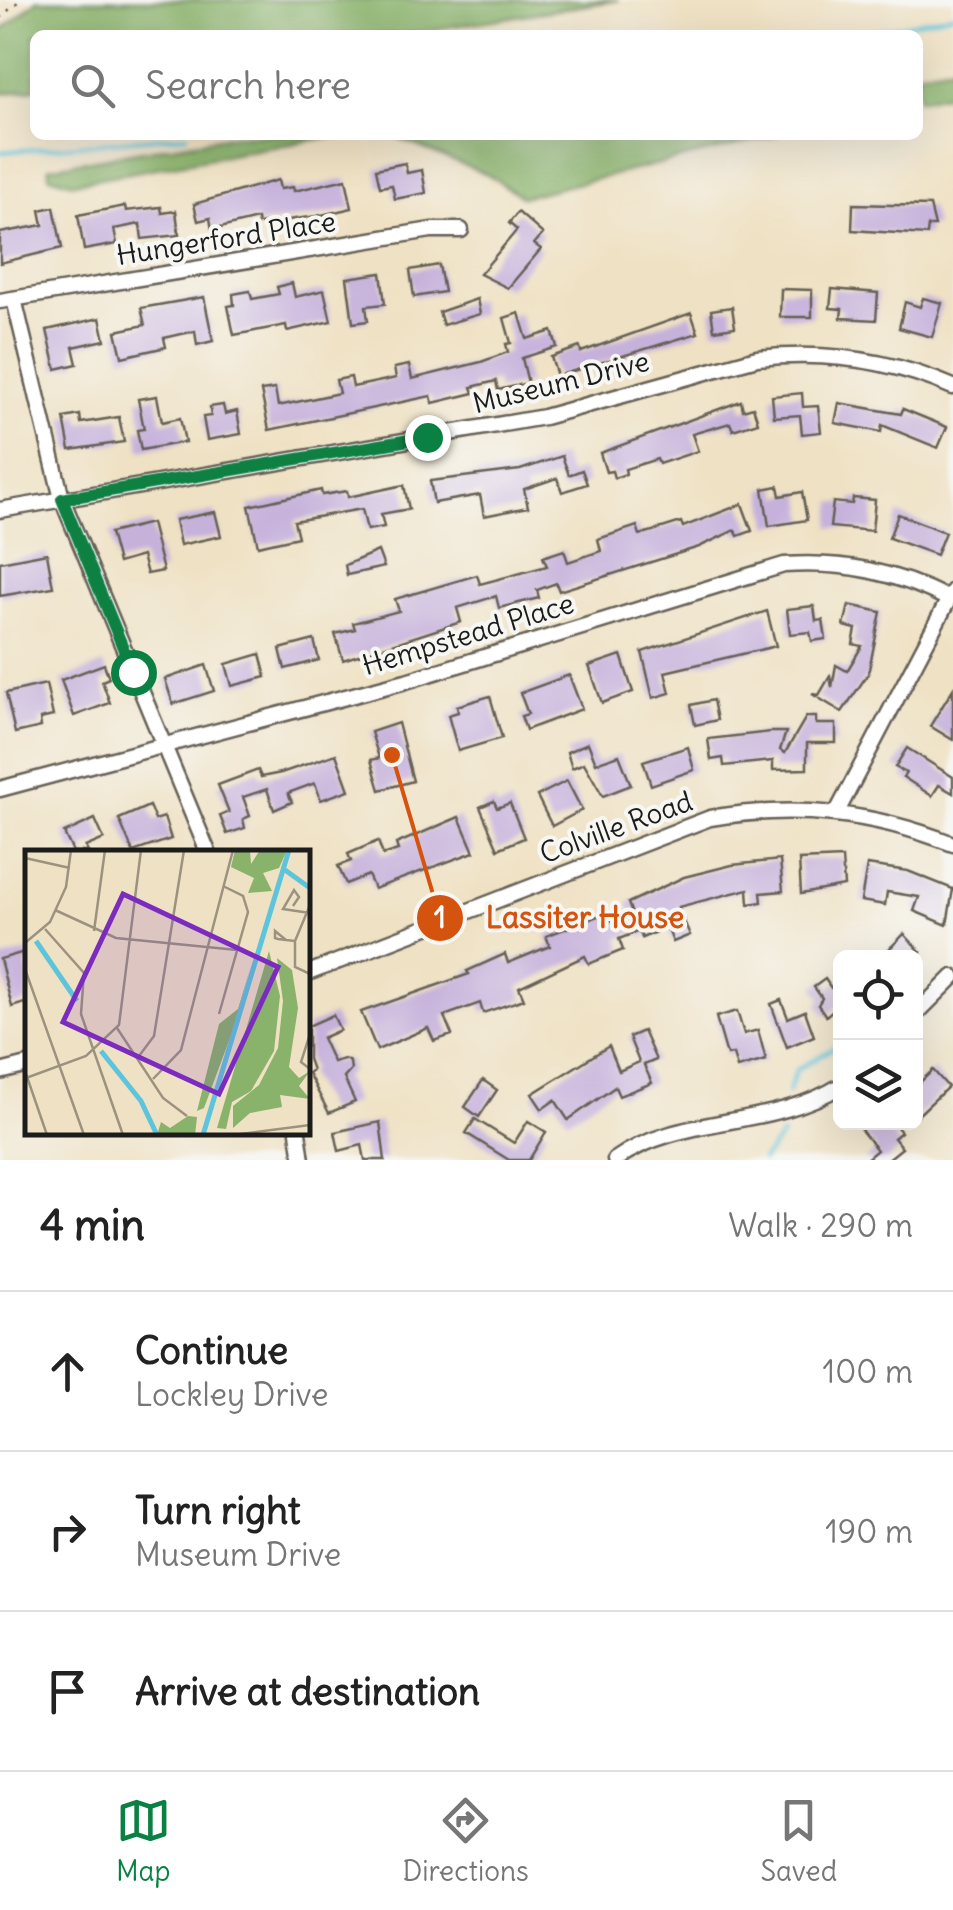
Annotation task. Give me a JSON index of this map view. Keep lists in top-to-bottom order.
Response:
{
  "streets": {
    "street": [
      "Hungerford Place",
      "Museum Drive",
      "Hempstead Place",
      "Colville Road"
    ]
  },
  "places": ["Lassiter House"],
  "page": {
    "search": "Search here",
    "heading": ["4 min", "Walk · 290 m"],
    "list": [
      ["Continue", "Lockley Drive", "100 m"],
      ["Turn right", "Museum Drive", "190 m"],
      "Arrive at destination"
    ],
    "nav": ["Map", "Directions", "Saved"]
  }
}
